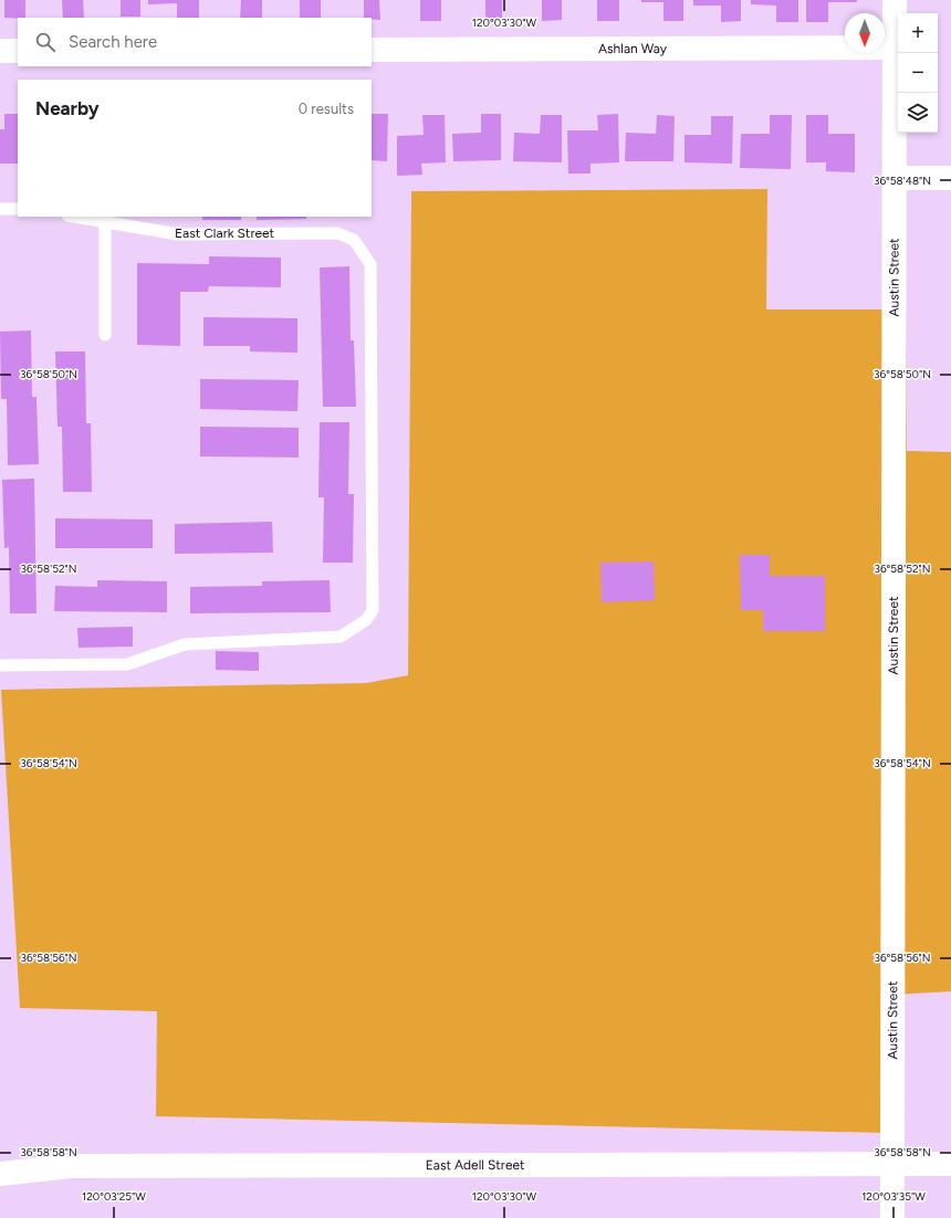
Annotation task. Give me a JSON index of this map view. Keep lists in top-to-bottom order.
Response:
{
  "streets": {
    "street": ["Ashlan Way", "Austin Street", "East Adell Street"],
    "lane": ["East Clark Street"]
  },
  "crossings": [
    ["Ashlan Way", "Austin Street"],
    ["Austin Street", "East Adell Street"]
  ],
  "north": "bottom",
  "page": {
    "map_buttons": ["+", "−"],
    "search": "Search here",
    "heading": ["Nearby", "0 results"]
  },
  "coordinates": [
    "120°03'30\"W",
    "36°58'48\"N",
    "36°58'50\"N",
    "36°58'52\"N",
    "36°58'54\"N",
    "36°58'56\"N",
    "36°58'58\"N",
    "120°03'25\"W",
    "120°03'35\"W"
  ]
}
